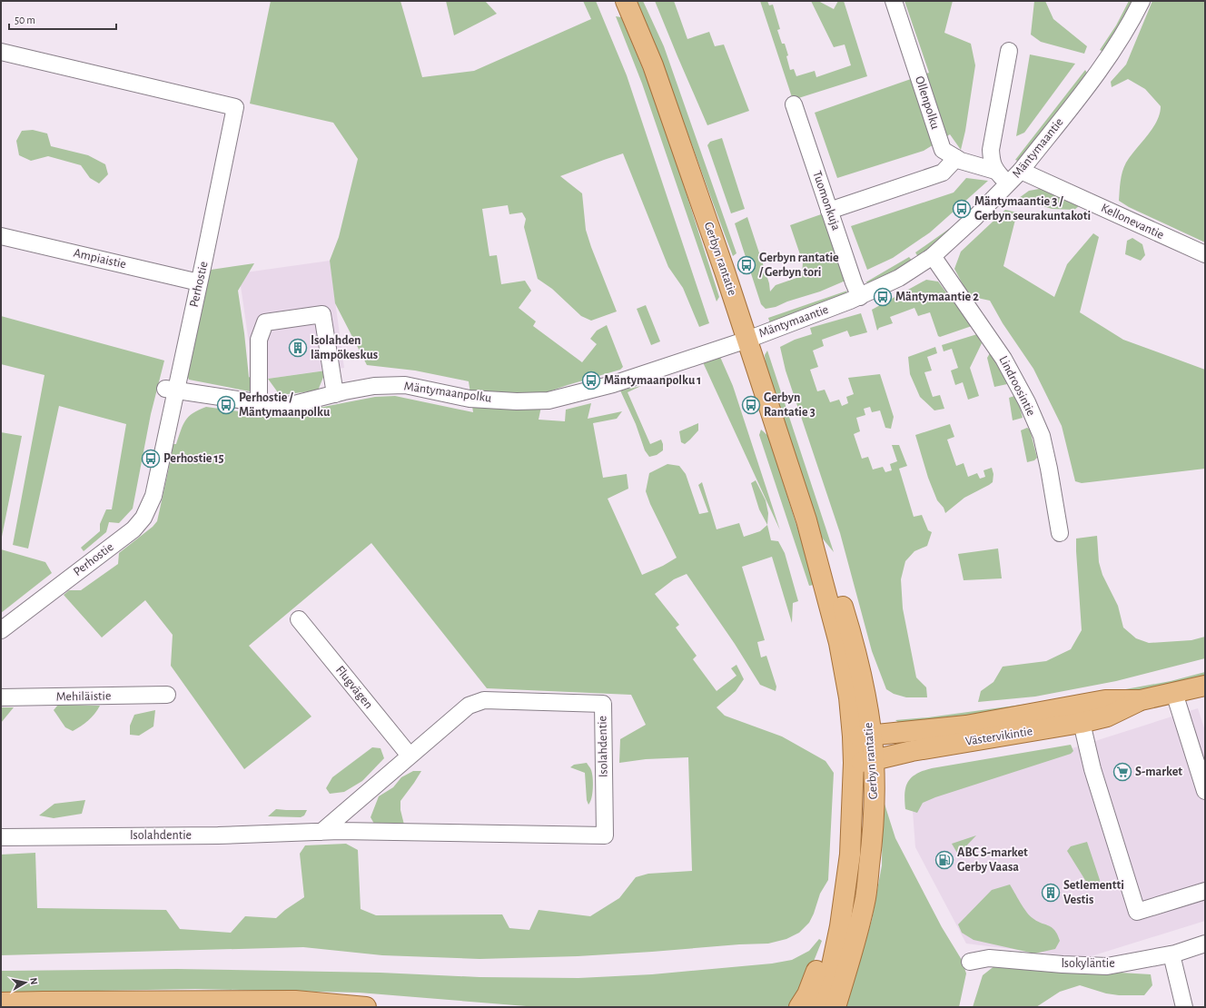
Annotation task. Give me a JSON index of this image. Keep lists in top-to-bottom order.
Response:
{
  "streets": {
    "main road": ["Gerbyn rantatie", "Västervikintie"],
    "street": [
      "Ollenpolku",
      "Mäntymaantie",
      "Tuomonkuja",
      "Kellonevantie",
      "Ampiaistie",
      "Perhostie",
      "Lindroosintie",
      "Mäntymaanpolku",
      "Flugvägen",
      "Mehiläistie",
      "Isolahdentie",
      "Isokyläntie"
    ]
  },
  "crossings": [
    ["Mäntymaantie", "Tuomonkuja"],
    ["Mäntymaantie", "Kellonevantie"],
    ["Mäntymaantie", "Gerbyn rantatie"],
    ["Mäntymaantie", "Lindroosintie"],
    ["Mäntymaantie", "Mäntymaanpolku"],
    ["Ampiaistie", "Perhostie"],
    ["Gerbyn rantatie", "Mäntymaanpolku"],
    ["Gerbyn rantatie", "Västervikintie"],
    ["Perhostie", "Mäntymaanpolku"],
    ["Flugvägen", "Isolahdentie"]
  ],
  "places": {
    "bus stop": [
      "Mäntymaantie 3 / Gerbyn seurakuntakoti",
      "Gerbyn rantatie / Gerbyn tori",
      "Mäntymaantie 2",
      "Mäntymaanpolku 1",
      "Perhostie / Mäntymaanpolku",
      "Gerbyn Rantatie 3",
      "Perhostie 15"
    ],
    "building": ["Isolahden lämpökeskus", "Setlementti Vestis"],
    "supermarket": ["S-market"],
    "fuel station": ["ABC S-market Gerby Vaasa"]
  },
  "scale_bar": "50 m",
  "north": "right"
}
